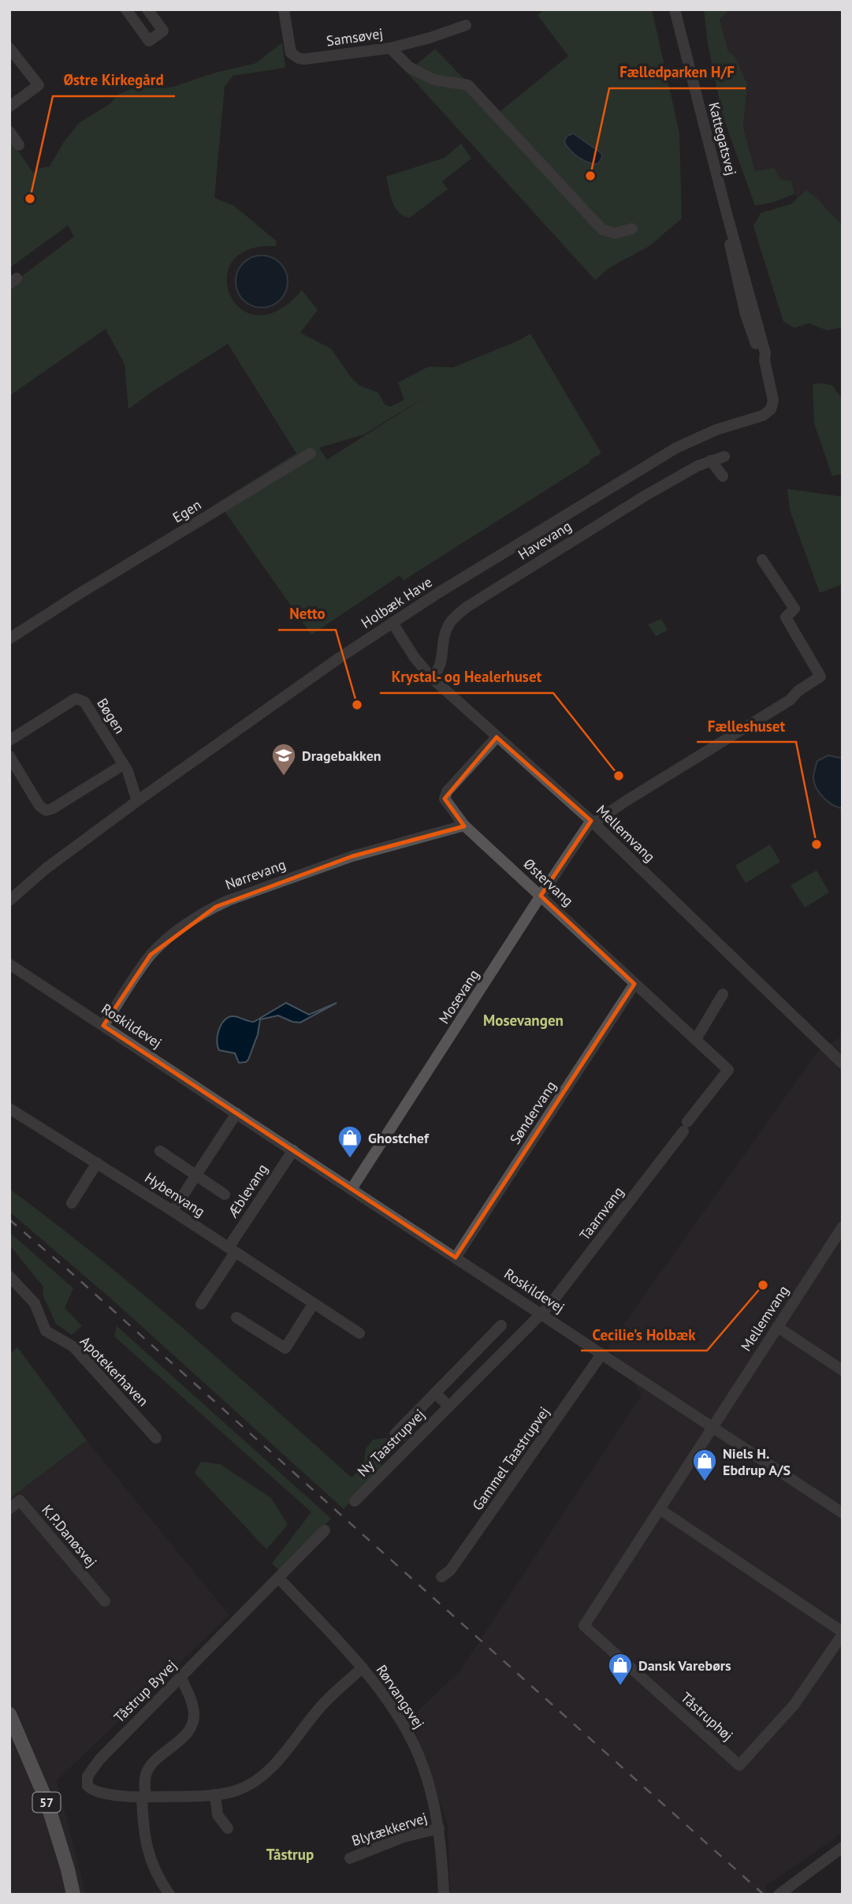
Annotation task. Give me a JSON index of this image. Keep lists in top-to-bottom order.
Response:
{
  "streets": {
    "main road": ["57"],
    "street": [
      "Samsøvej",
      "Kattegatsvej",
      "Egen",
      "Havevang",
      "Holbæk Have",
      "Bøgen",
      "Mellemvang",
      "Nørrevang",
      "Østervang",
      "Mosevang",
      "Roskildevej",
      "Søndervang",
      "Æblevang",
      "Hybenvang",
      "Taarnvang",
      "Apotekerhaven",
      "Ny Taastrupvej",
      "Gammel Taastrupvej",
      "K.P.Danøsvej",
      "Tåstrup Byvej",
      "Rørvangsvej",
      "Tåstruphøj",
      "Blytækkervej"
    ]
  },
  "crossings": [
    ["Kattegatsvej", "Holbæk Have"],
    ["Havevang", "Mellemvang"],
    ["Holbæk Have", "Bøgen"],
    ["Holbæk Have", "Mellemvang"],
    ["Mellemvang", "Østervang"],
    ["Mellemvang", "Mosevang"],
    ["Mellemvang", "Roskildevej"],
    ["Mellemvang", "Tåstruphøj"],
    ["Nørrevang", "Østervang"],
    ["Nørrevang", "Roskildevej"],
    ["Østervang", "Mosevang"],
    ["Østervang", "Søndervang"],
    ["Østervang", "Taarnvang"],
    ["Mosevang", "Roskildevej"],
    ["Roskildevej", "Søndervang"],
    ["Roskildevej", "Æblevang"],
    ["Roskildevej", "Taarnvang"],
    ["Roskildevej", "Ny Taastrupvej"],
    ["Roskildevej", "Gammel Taastrupvej"],
    ["Roskildevej", "Tåstruphøj"],
    ["Æblevang", "Hybenvang"],
    ["Taarnvang", "Ny Taastrupvej"],
    ["Tåstrup Byvej", "Rørvangsvej"],
    ["Rørvangsvej", "Blytækkervej"]
  ],
  "districts": ["Mosevangen", "Tåstrup"],
  "places": {
    "other": [
      "Fælledparken H/F",
      "Østre Kirkegård",
      "Netto",
      "Krystal- og Healerhuset",
      "Fælleshuset",
      "Cecilie's Holbæk"
    ],
    "school or university": ["Dragebakken"],
    "shop": ["Ghostchef", "Niels H. Ebdrup A/S", "Dansk Varebørs"]
  }
}
